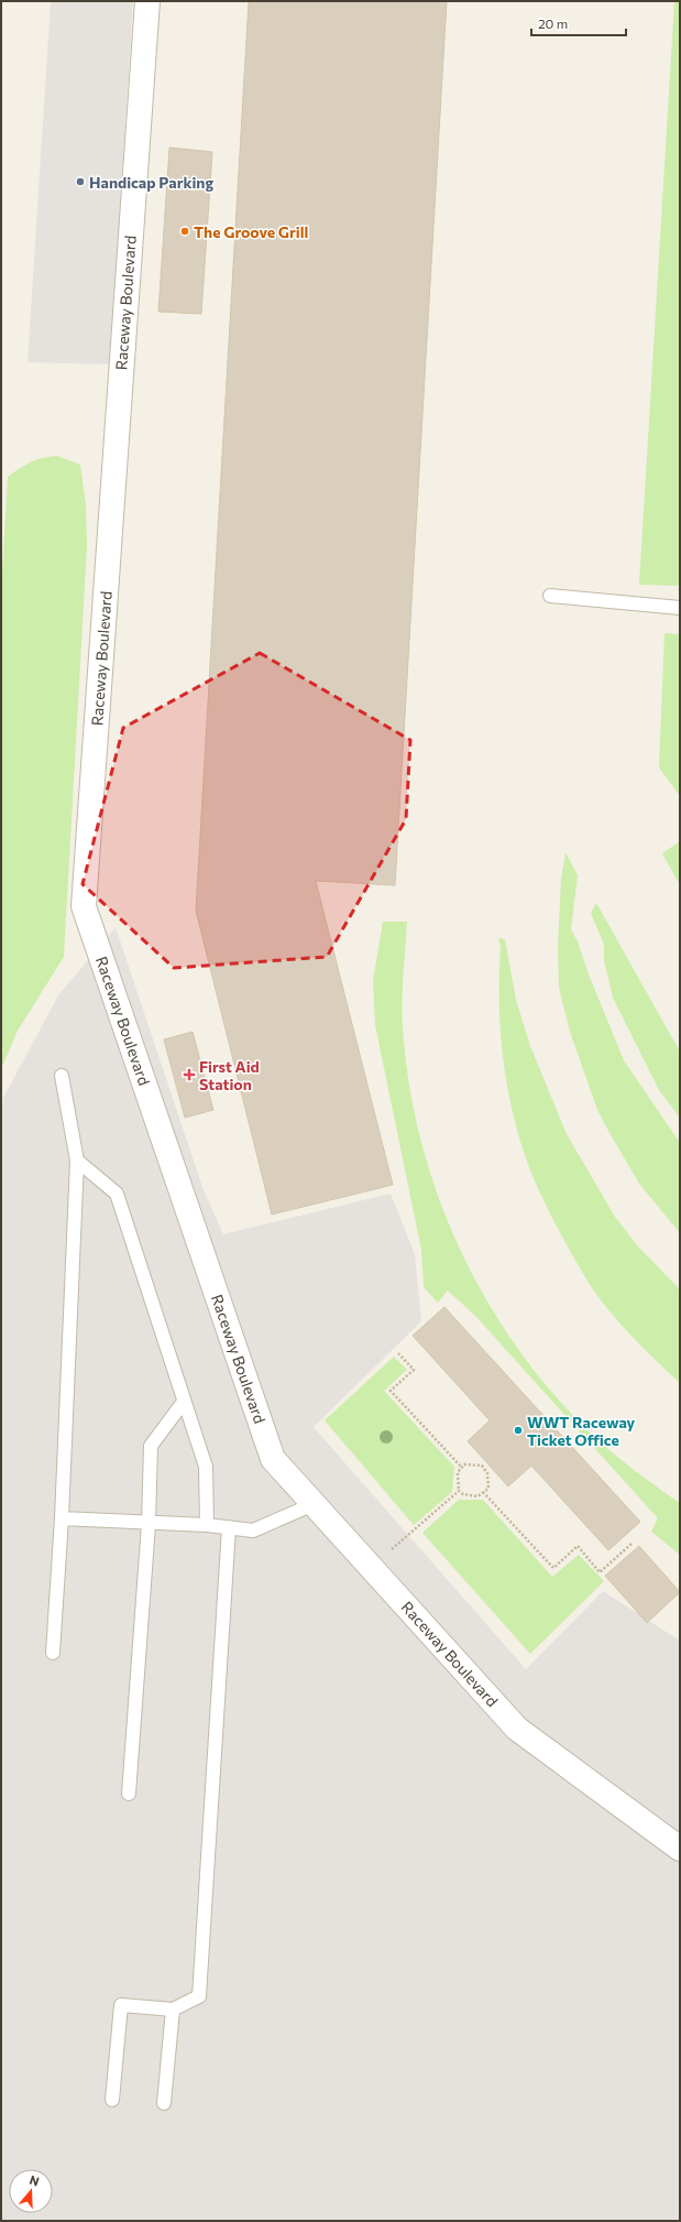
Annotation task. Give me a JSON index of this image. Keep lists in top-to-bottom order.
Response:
{
  "streets": {
    "street": ["Raceway Boulevard"]
  },
  "places": {
    "other": ["Handicap Parking", "The Groove Grill", "WWT Raceway Ticket Office"],
    "health": ["First Aid Station"]
  },
  "scale_bar": "20 m",
  "north": "top"
}
